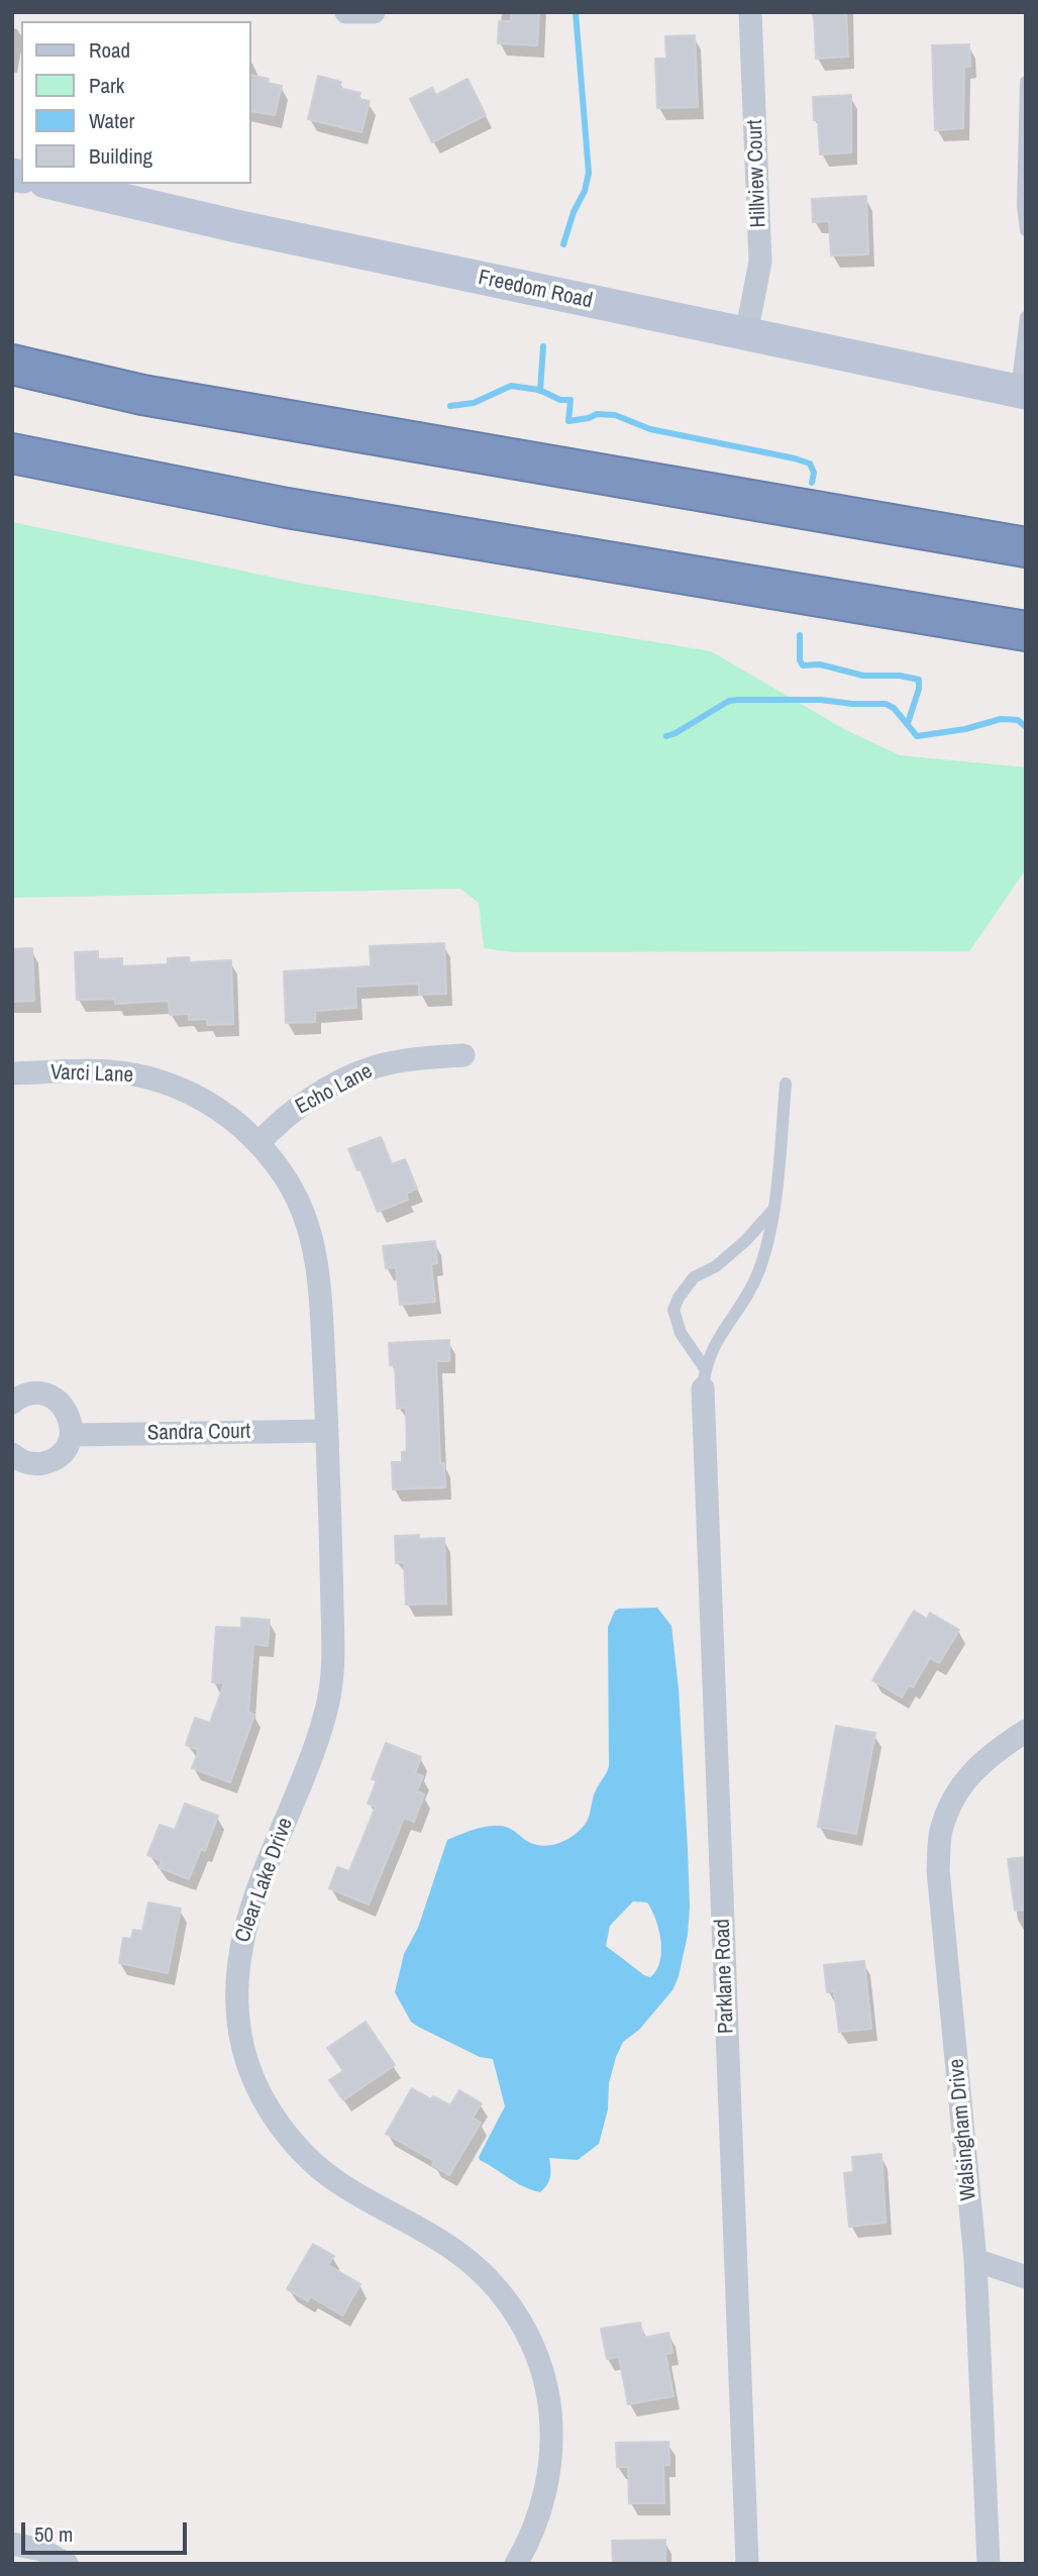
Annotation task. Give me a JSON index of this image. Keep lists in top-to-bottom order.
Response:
{
  "streets": {
    "street": [
      "Hillview Court",
      "Freedom Road",
      "Varci Lane",
      "Echo Lane",
      "Sandra Court",
      "Clear Lake Drive",
      "Parklane Road",
      "Walsingham Drive"
    ]
  },
  "crossings": [
    ["Hillview Court", "Freedom Road"],
    ["Varci Lane", "Echo Lane"],
    ["Varci Lane", "Clear Lake Drive"],
    ["Echo Lane", "Clear Lake Drive"],
    ["Sandra Court", "Clear Lake Drive"]
  ],
  "legend": [
    "Road",
    "Park",
    "Water",
    "Building"
  ],
  "scale_bar": "50 m"
}
